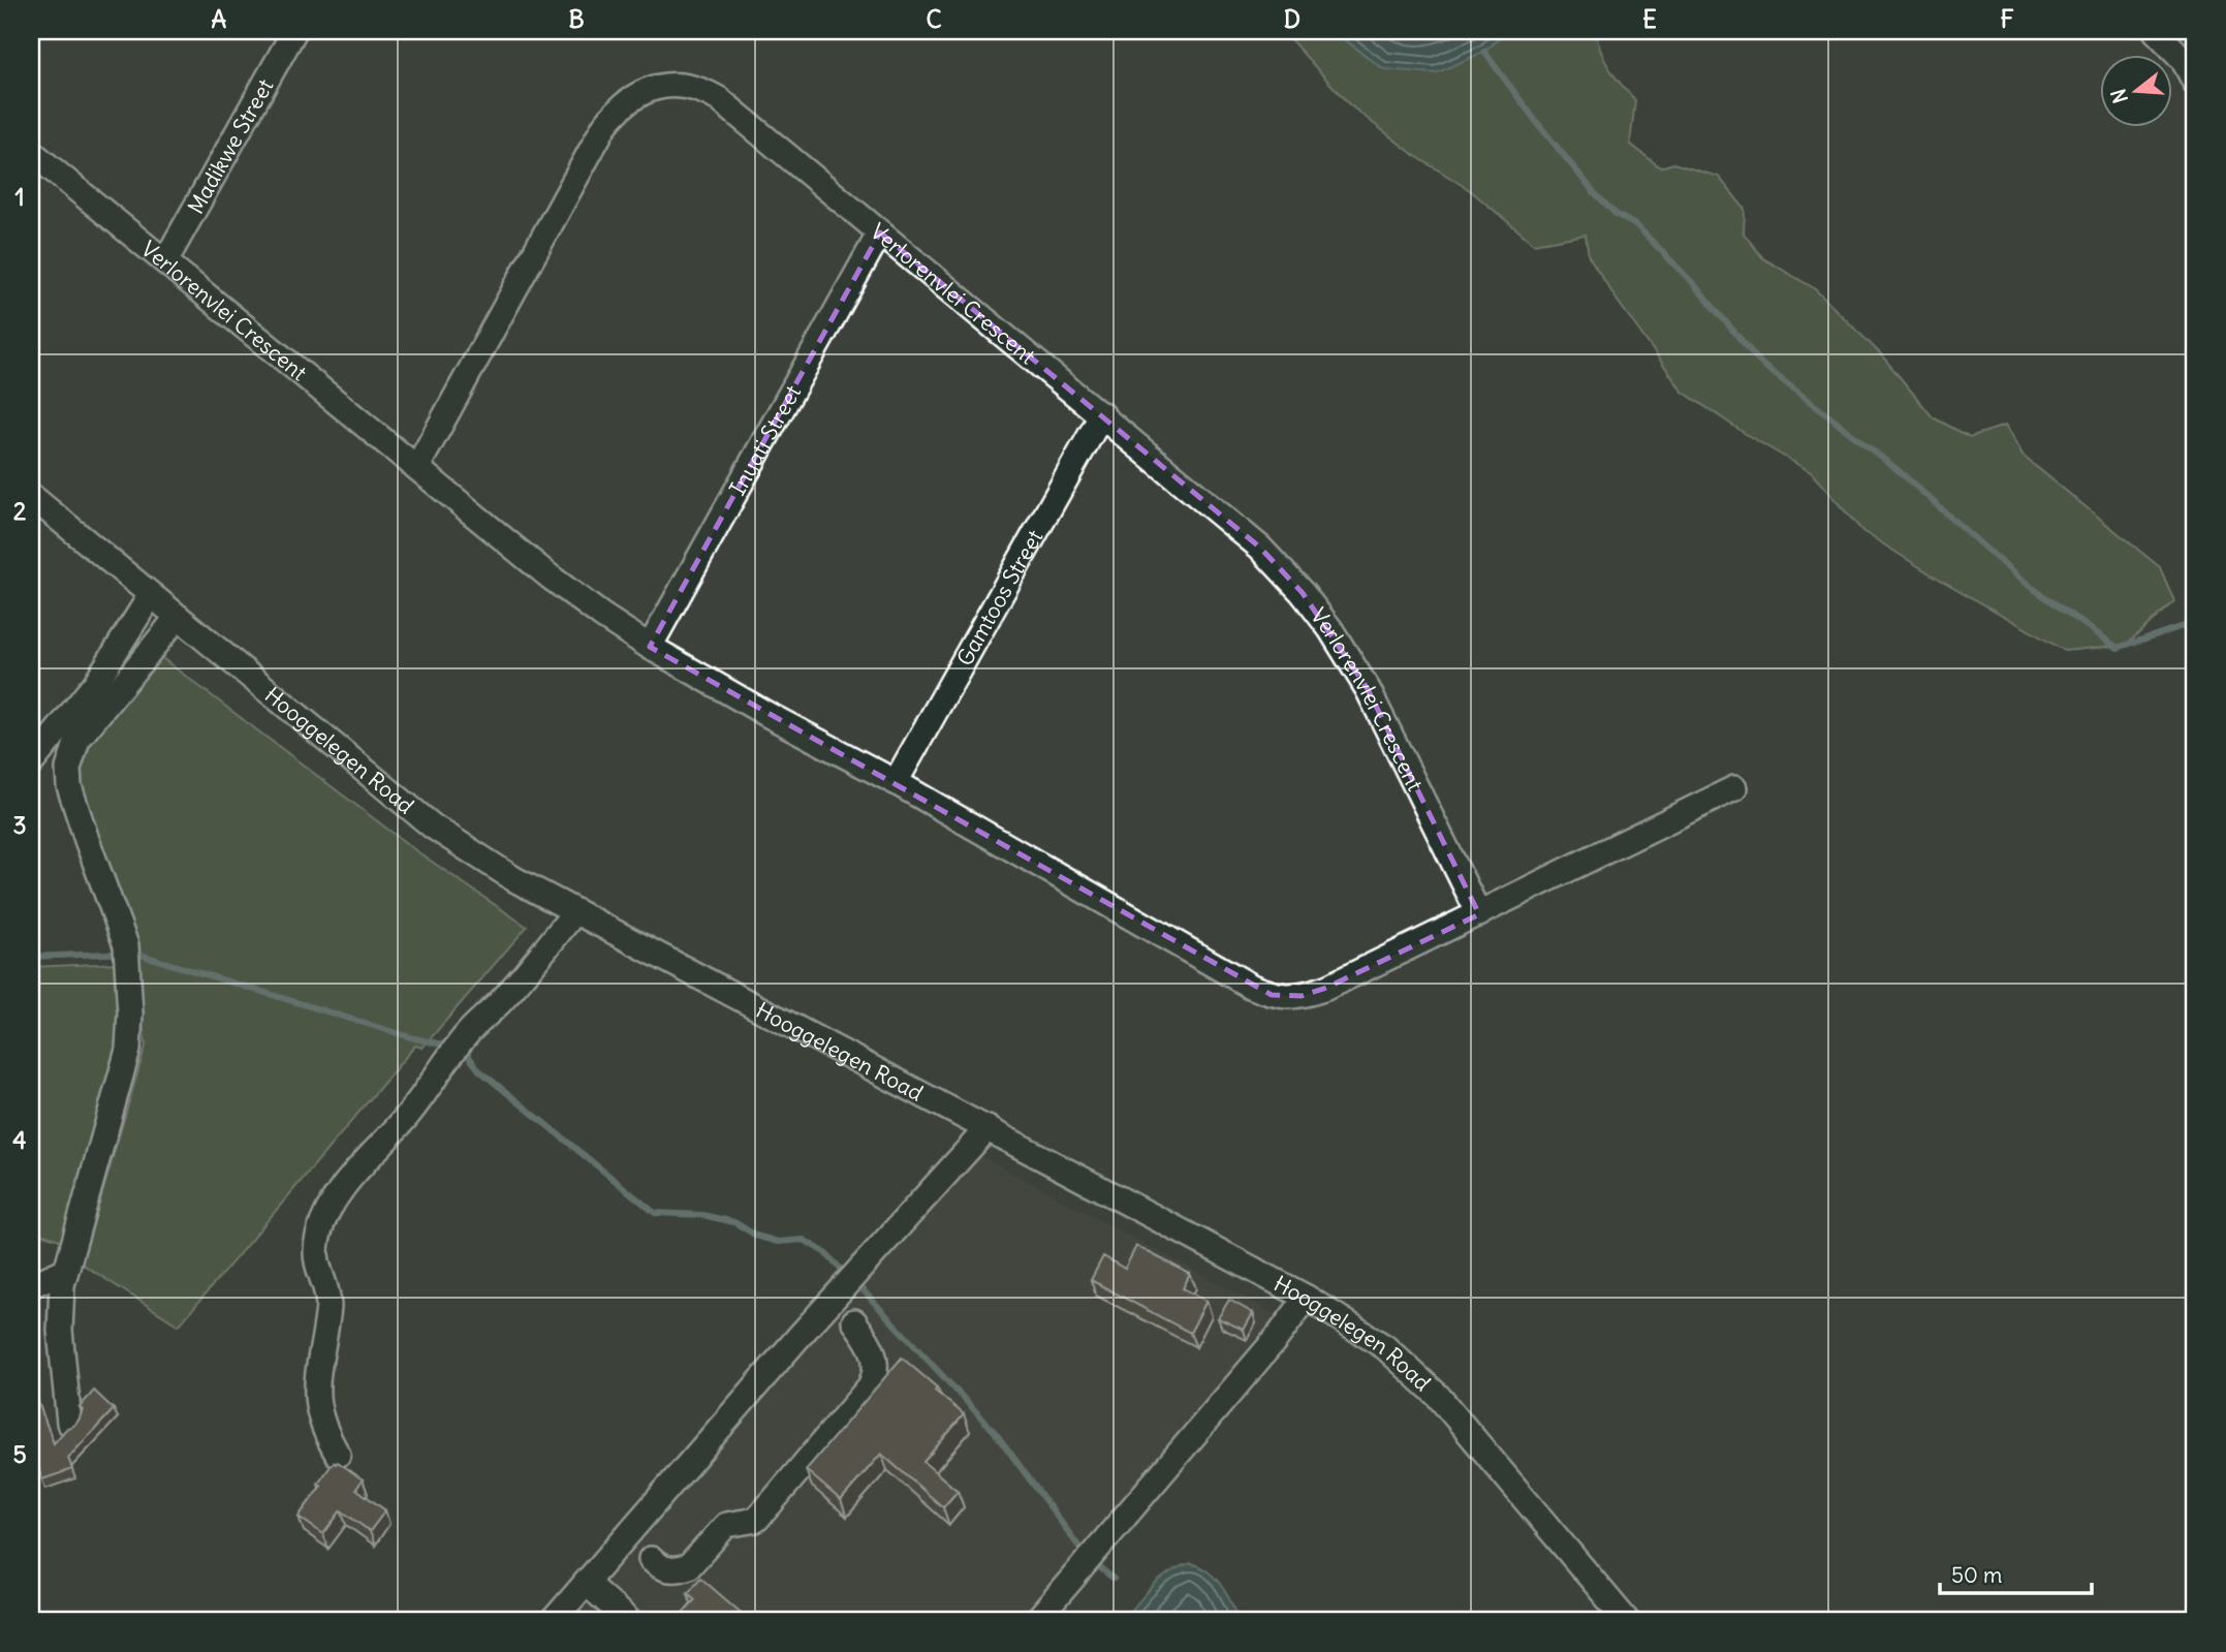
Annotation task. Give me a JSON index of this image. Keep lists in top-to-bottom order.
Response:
{
  "streets": {
    "street": [
      "Madikwe Street",
      "Verlorenvlei Crescent",
      "Inyati Street",
      "Gamtoos Street",
      "Hooggelegen Road"
    ]
  },
  "crossings": [
    ["Madikwe Street", "Verlorenvlei Crescent"],
    ["Verlorenvlei Crescent", "Inyati Street"],
    ["Verlorenvlei Crescent", "Gamtoos Street"]
  ],
  "scale_bar": "50 m",
  "north": "left",
  "grid": {
    "columns": [
      "A",
      "B",
      "C",
      "D",
      "E",
      "F"
    ],
    "rows": [
      "1",
      "2",
      "3",
      "4",
      "5"
    ]
  }
}
